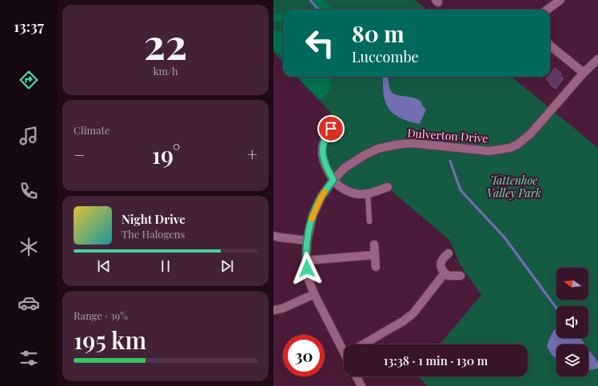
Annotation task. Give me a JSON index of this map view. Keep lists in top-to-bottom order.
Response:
{
  "streets": {
    "street": ["Dulverton Drive"]
  },
  "parks": ["Tattenhoe Valley Park"],
  "north": "left",
  "page": {
    "tabs": "13:37",
    "tile": [
      ["22", "km/h"],
      "Climate",
      ["Range · 39%", "195 km"]
    ],
    "turn": ["80 m", "Luccombe"],
    "heat": ["−", "19°", "+"],
    "song": ["Night Drive", "The Halogens"],
    "limit": "30",
    "trip": "13:38 · 1 min · 130 m"
  }
}
